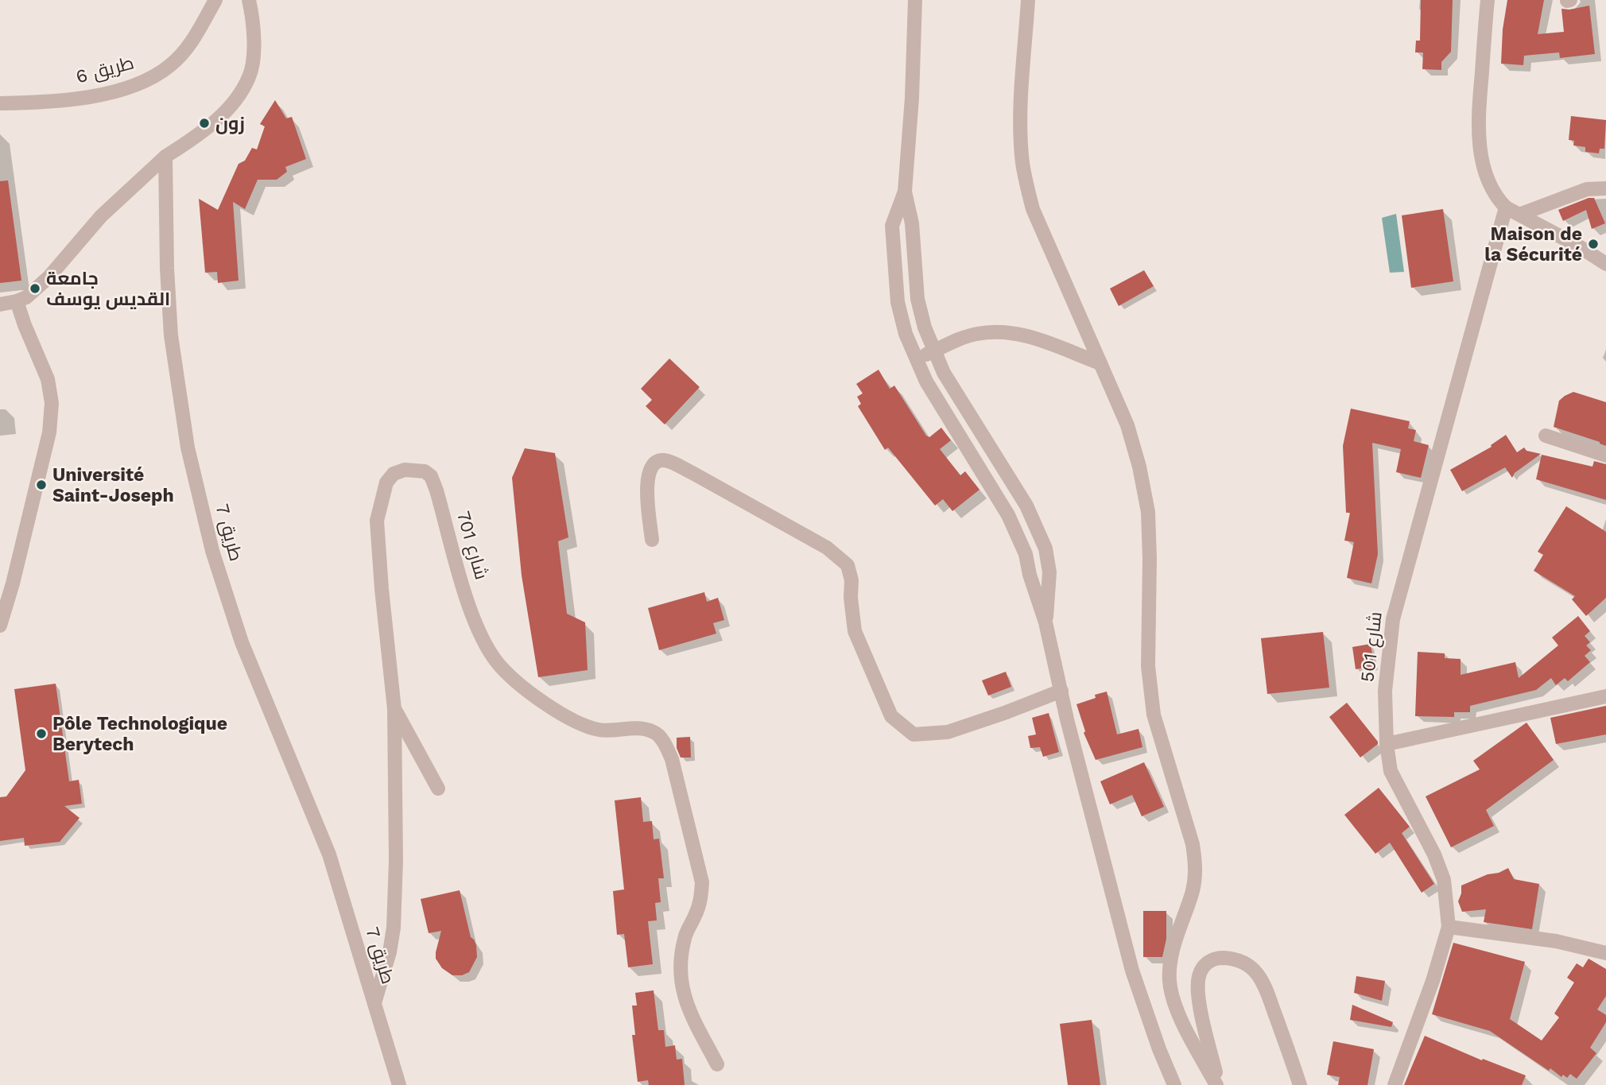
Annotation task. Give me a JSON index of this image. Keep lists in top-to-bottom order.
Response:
{
  "streets": {
    "street": [
      "طريق 6",
      "طريق 7",
      "شارع 701",
      "شارع 501"
    ]
  },
  "crossings": [
    ["طريق 7", "شارع 701"]
  ],
  "places": [
    "زون",
    "Maison de la Sécurité",
    "جامعة القديس يوسف",
    "Université Saint-Joseph",
    "Pôle Technologique Berytech"
  ]
}
